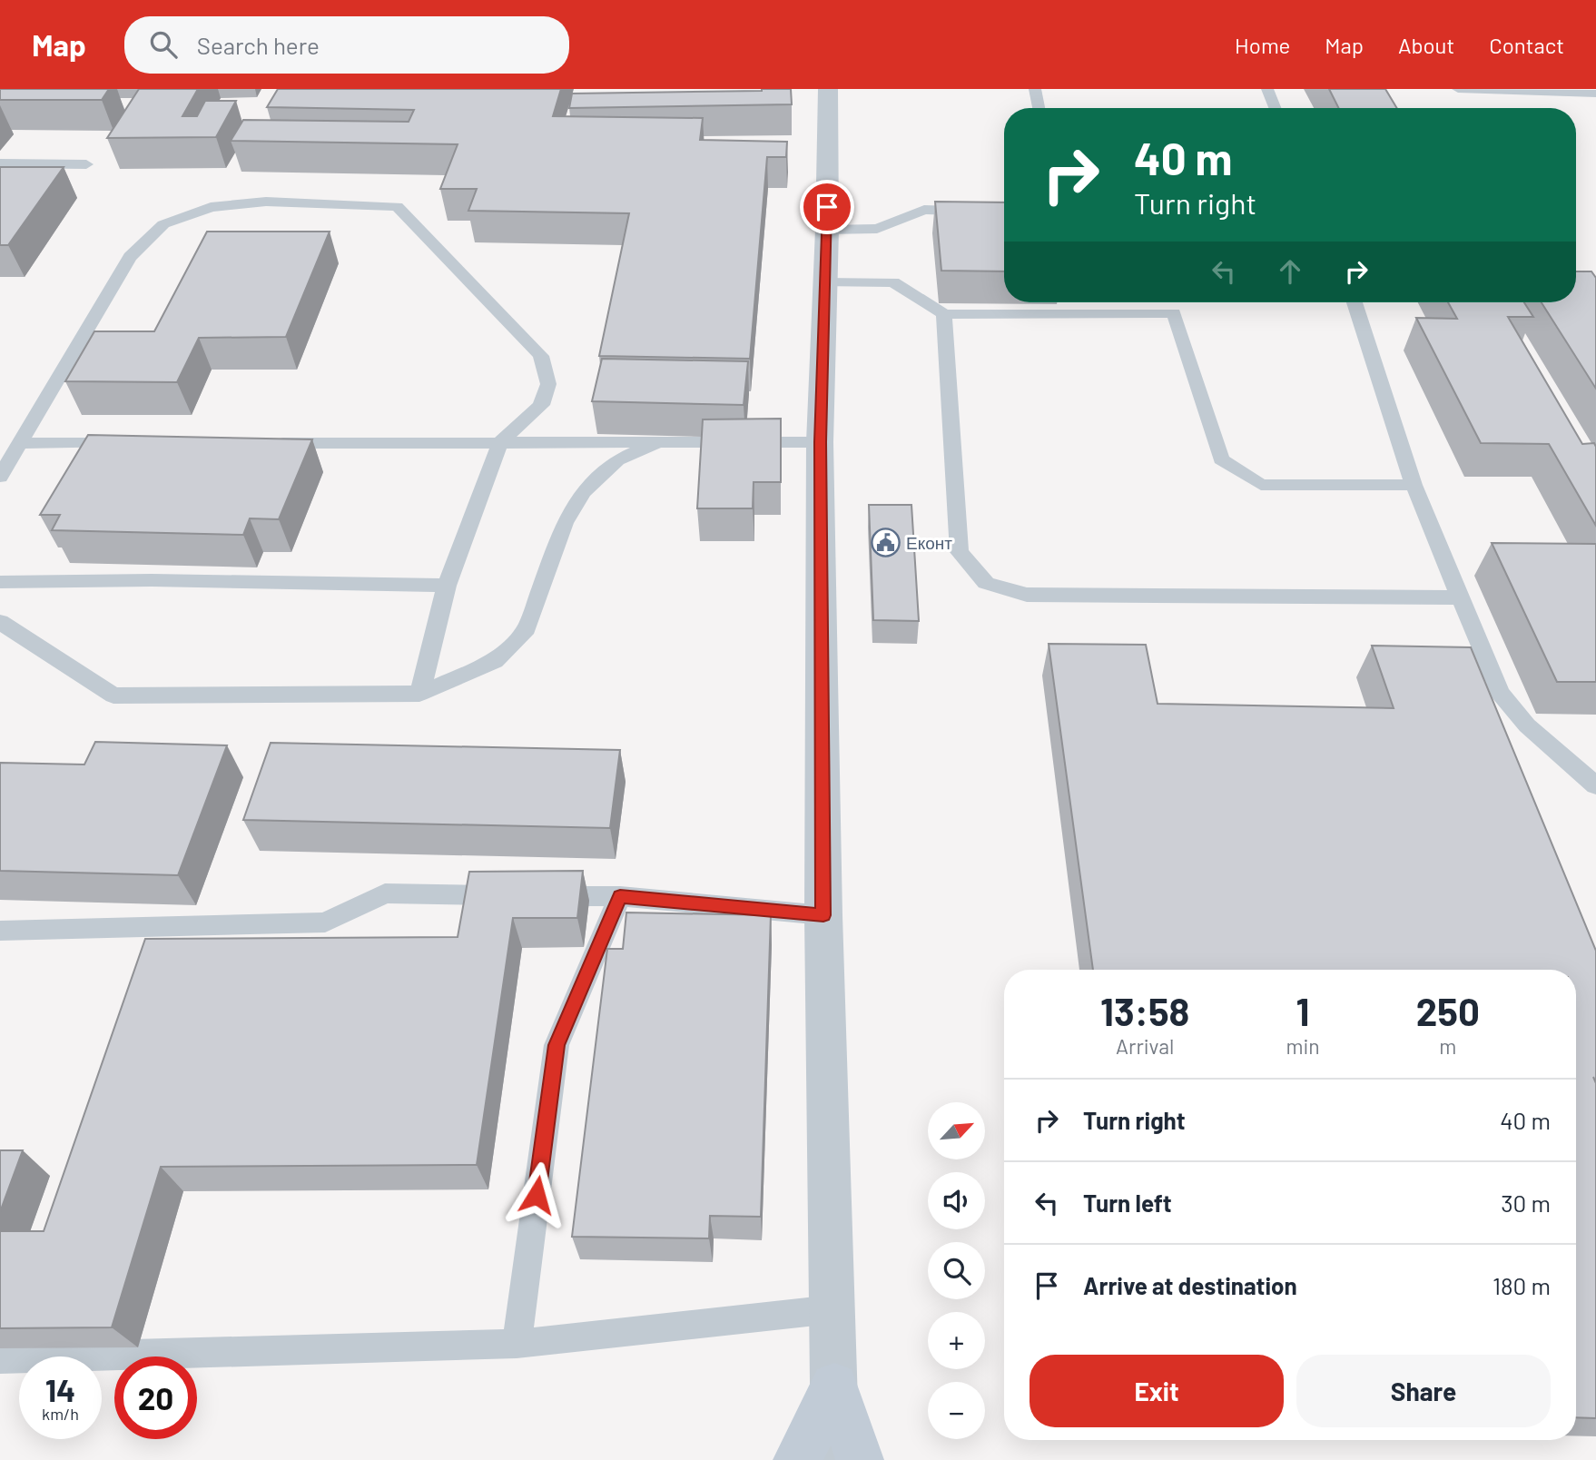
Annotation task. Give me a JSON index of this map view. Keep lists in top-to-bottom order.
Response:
{
  "places": {
    "public building": ["Еконт"]
  },
  "north": "top right",
  "page": {
    "header": "Map",
    "search": "Search here",
    "nav": [
      "Home",
      "Map",
      "About",
      "Contact"
    ],
    "turn": ["40 m", "Turn right"],
    "eta": [
      "13:58",
      "Arrival",
      "1",
      "min",
      "250",
      "m"
    ],
    "list": [
      {
        "name": "Turn right",
        "value": "40 m"
      },
      {
        "name": "Turn left",
        "value": "30 m"
      },
      {
        "name": "Arrive at destination",
        "value": "180 m"
      }
    ],
    "map_buttons": ["+", "−"],
    "buttons": ["Exit", "Share"],
    "speed": "14 km/h",
    "limit": "20"
  }
}
